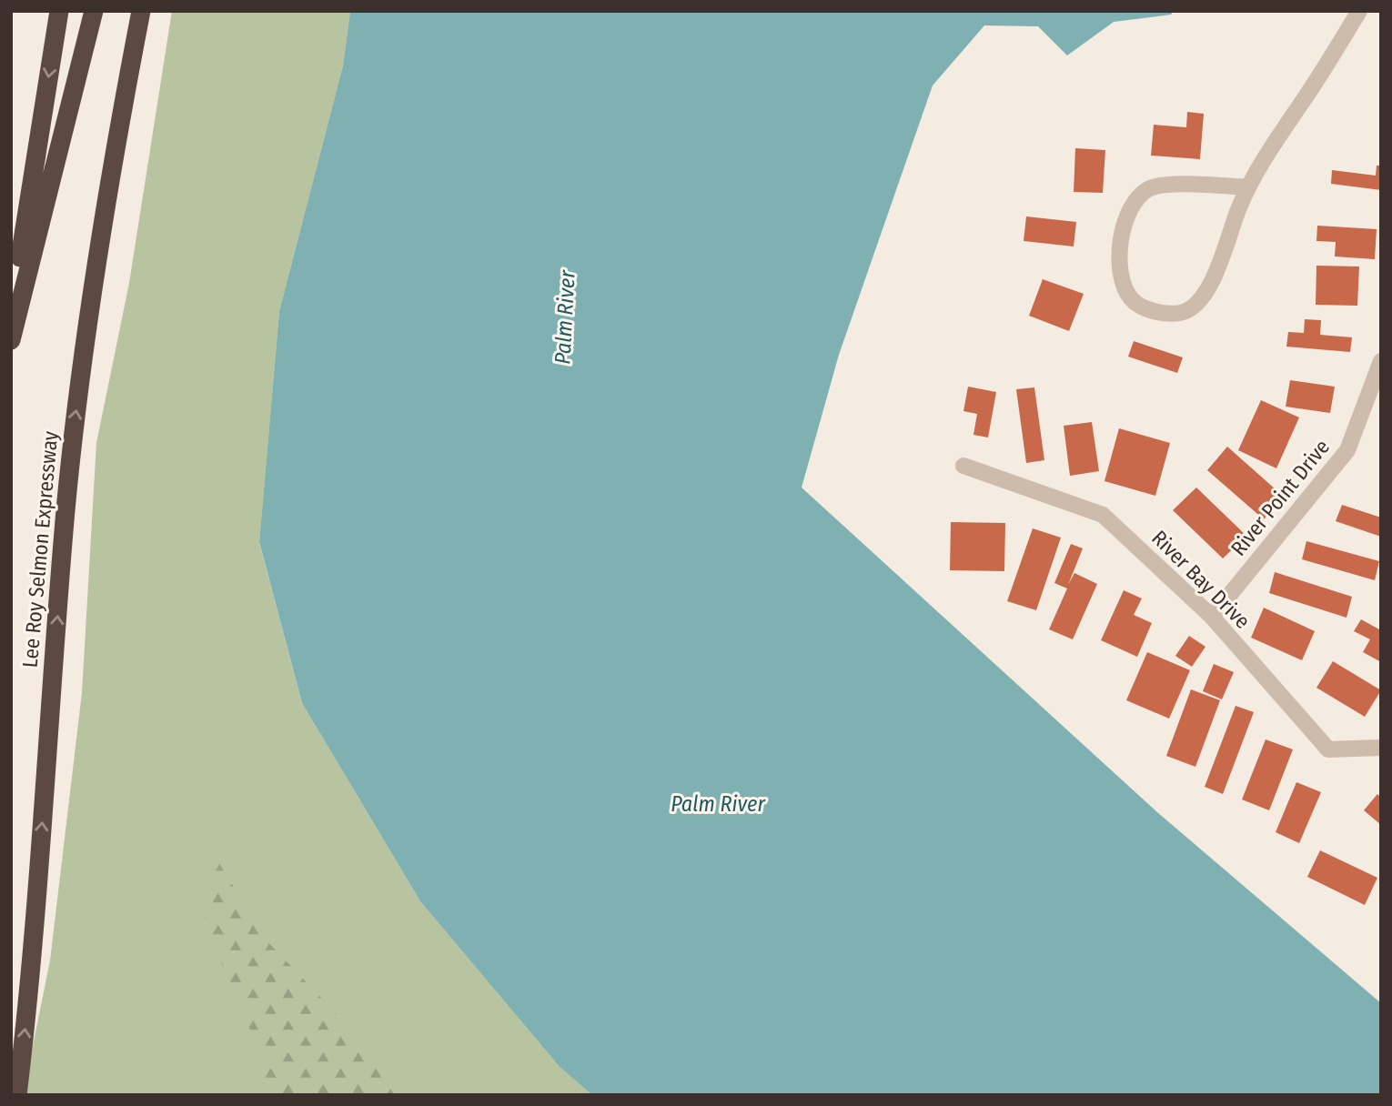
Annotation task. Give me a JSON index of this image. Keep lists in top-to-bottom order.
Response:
{
  "streets": {
    "highway": ["Lee Roy Selmon Expressway"],
    "street": ["River Point Drive", "River Bay Drive"]
  },
  "crossings": [
    ["River Point Drive", "River Bay Drive"]
  ],
  "water": ["Palm River"]
}
